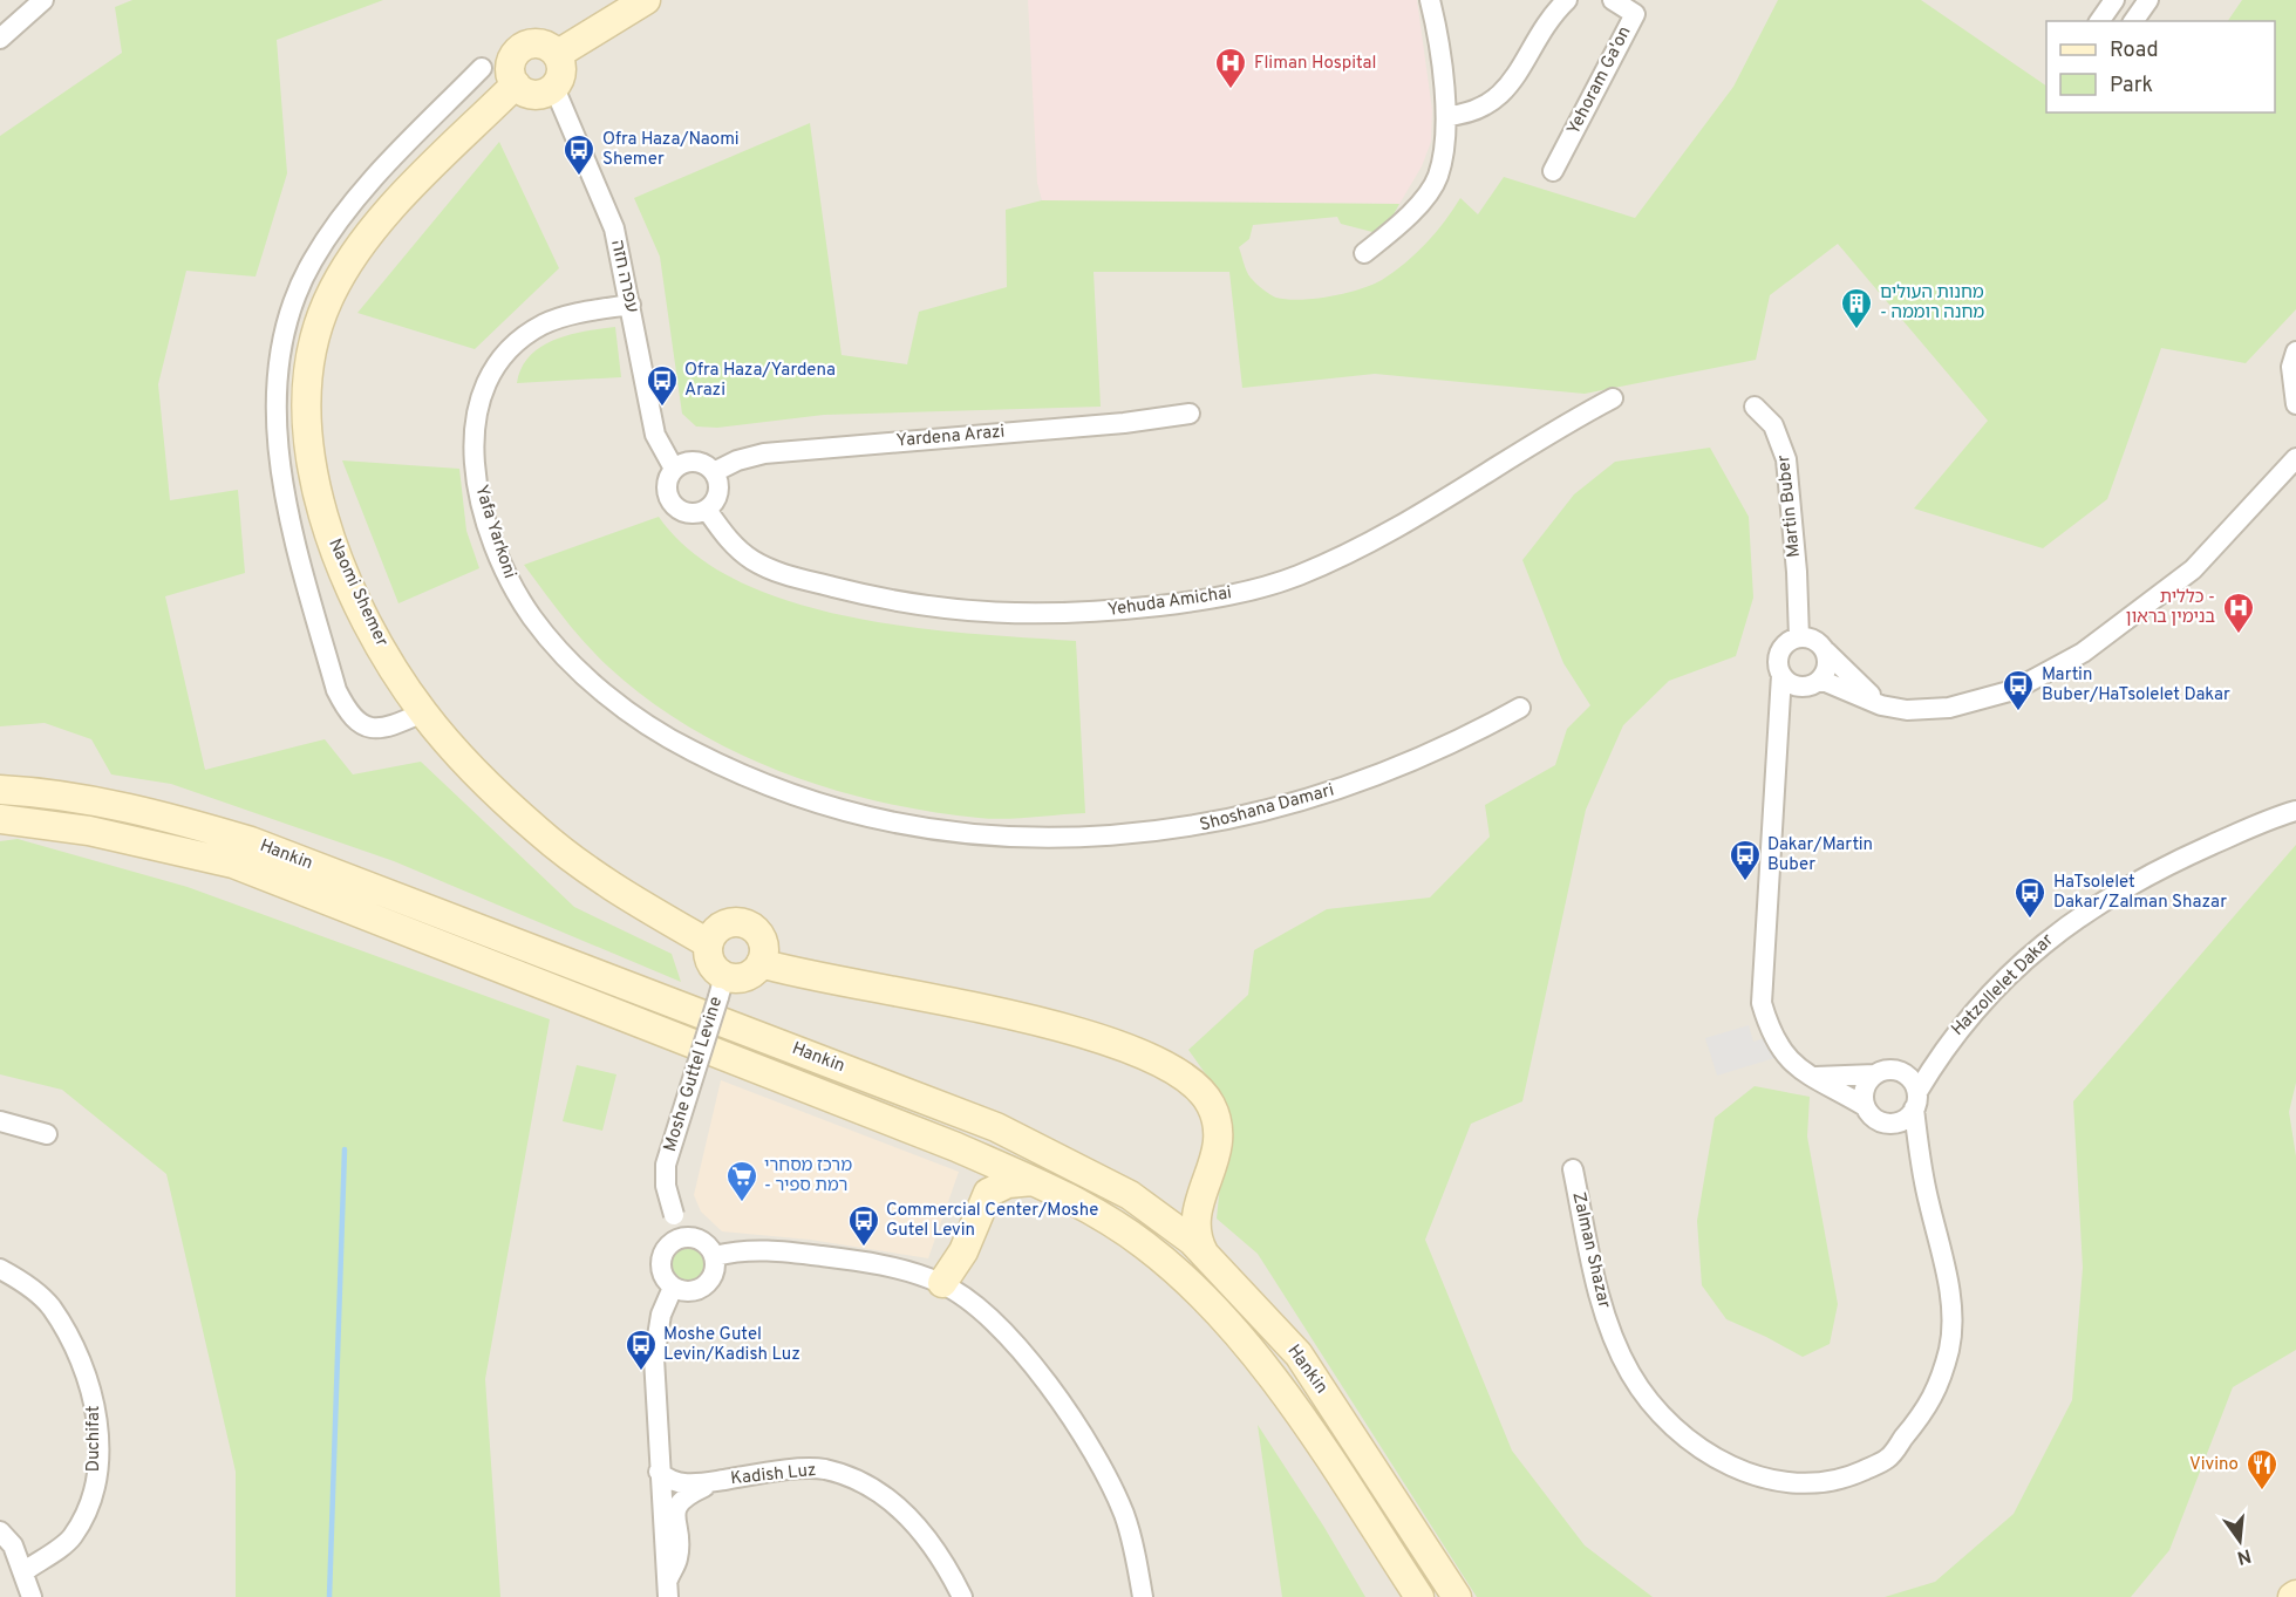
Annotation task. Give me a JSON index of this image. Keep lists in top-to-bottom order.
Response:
{
  "streets": {
    "main road": ["Naomi Shemer", "Hankin"],
    "street": [
      "Yehoram Ga'on",
      "עפרה חזה",
      "Yardena Arazi",
      "Martin Buber",
      "Yafa Yarkoni",
      "Yehuda Amichai",
      "Shoshana Damari",
      "Hatzollelet Dakar",
      "Moshe Guttel Levine",
      "Zalman Shazar",
      "Duchifat",
      "Kadish Luz"
    ]
  },
  "crossings": [
    ["עפרה חזה", "Yardena Arazi"],
    ["עפרה חזה", "Yafa Yarkoni"],
    ["עפרה חזה", "Naomi Shemer"],
    ["עפרה חזה", "Yehuda Amichai"],
    ["Yardena Arazi", "Yehuda Amichai"],
    ["Yafa Yarkoni", "Shoshana Damari"],
    ["Naomi Shemer", "Moshe Guttel Levine"],
    ["Hatzollelet Dakar", "Zalman Shazar"]
  ],
  "places": {
    "hospital": ["Fliman Hospital", "כללית - בנימין בראון"],
    "bus stop": [
      "Ofra Haza/Naomi Shemer",
      "Ofra Haza/Yardena Arazi",
      "Martin Buber/HaTsolelet Dakar",
      "Dakar/Martin Buber",
      "HaTsolelet Dakar/Zalman Shazar",
      "Commercial Center/Moshe Gutel Levin",
      "Moshe Gutel Levin/Kadish Luz"
    ],
    "building": ["מחנות העולים - מחנה רוממה"],
    "supermarket": ["מרכז מסחרי - רמת ספיר"],
    "restaurant": ["Vivino"]
  },
  "legend": ["Road", "Park"],
  "north": "bottom"
}
